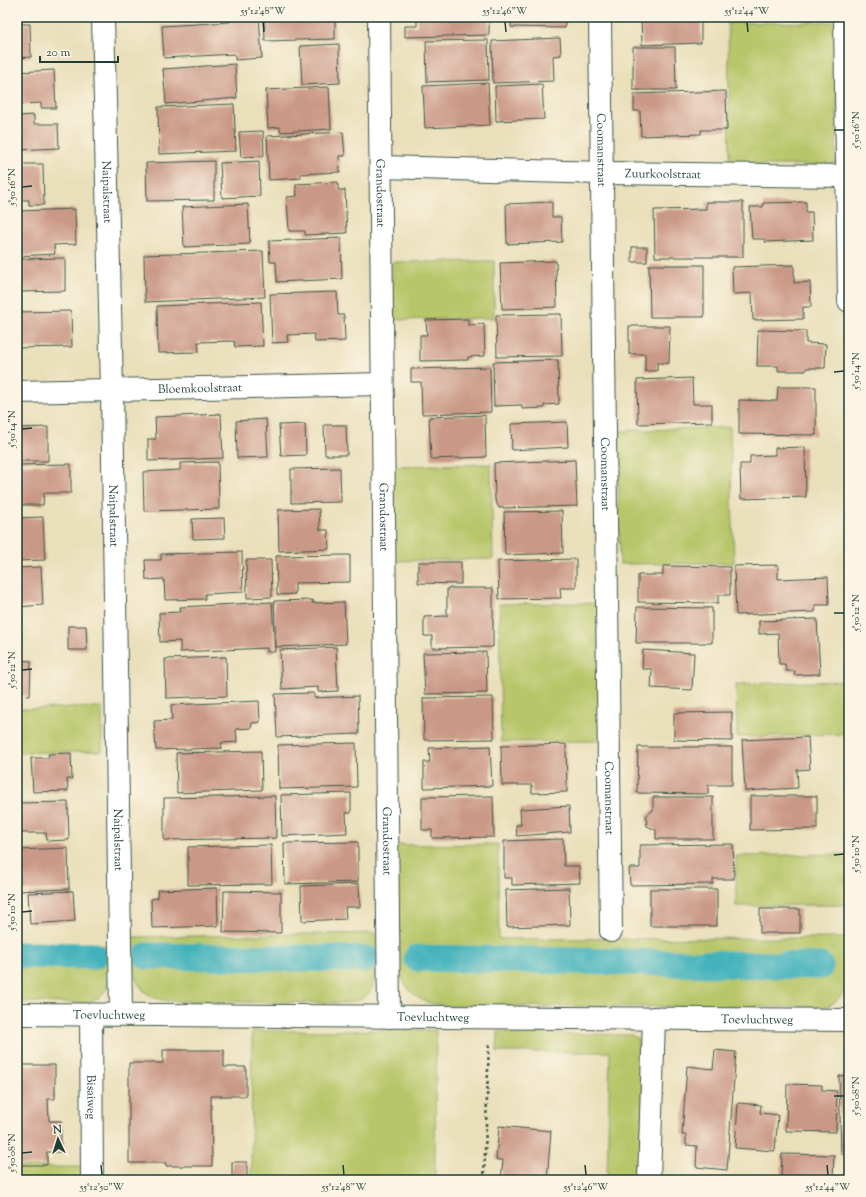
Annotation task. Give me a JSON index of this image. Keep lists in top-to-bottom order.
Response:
{
  "streets": {
    "street": [
      "Coomanstraat",
      "Zuurkoolstraat",
      "Naipalstraat",
      "Grandostraat",
      "Bloemkoolstraat",
      "Toevluchtweg",
      "Bisaiweg"
    ]
  },
  "crossings": [
    ["Coomanstraat", "Zuurkoolstraat"],
    ["Zuurkoolstraat", "Grandostraat"],
    ["Naipalstraat", "Bloemkoolstraat"],
    ["Naipalstraat", "Toevluchtweg"],
    ["Grandostraat", "Bloemkoolstraat"],
    ["Grandostraat", "Toevluchtweg"],
    ["Toevluchtweg", "Bisaiweg"]
  ],
  "scale_bar": "20 m",
  "north": "top",
  "coordinates": [
    "55°12'48\"W",
    "55°12'46\"W",
    "55°12'44\"W",
    "5°50'16\"N",
    "5°50'14\"N",
    "5°50'12\"N",
    "5°50'10\"N",
    "5°50'08\"N",
    "55°12'50\"W"
  ]
}
